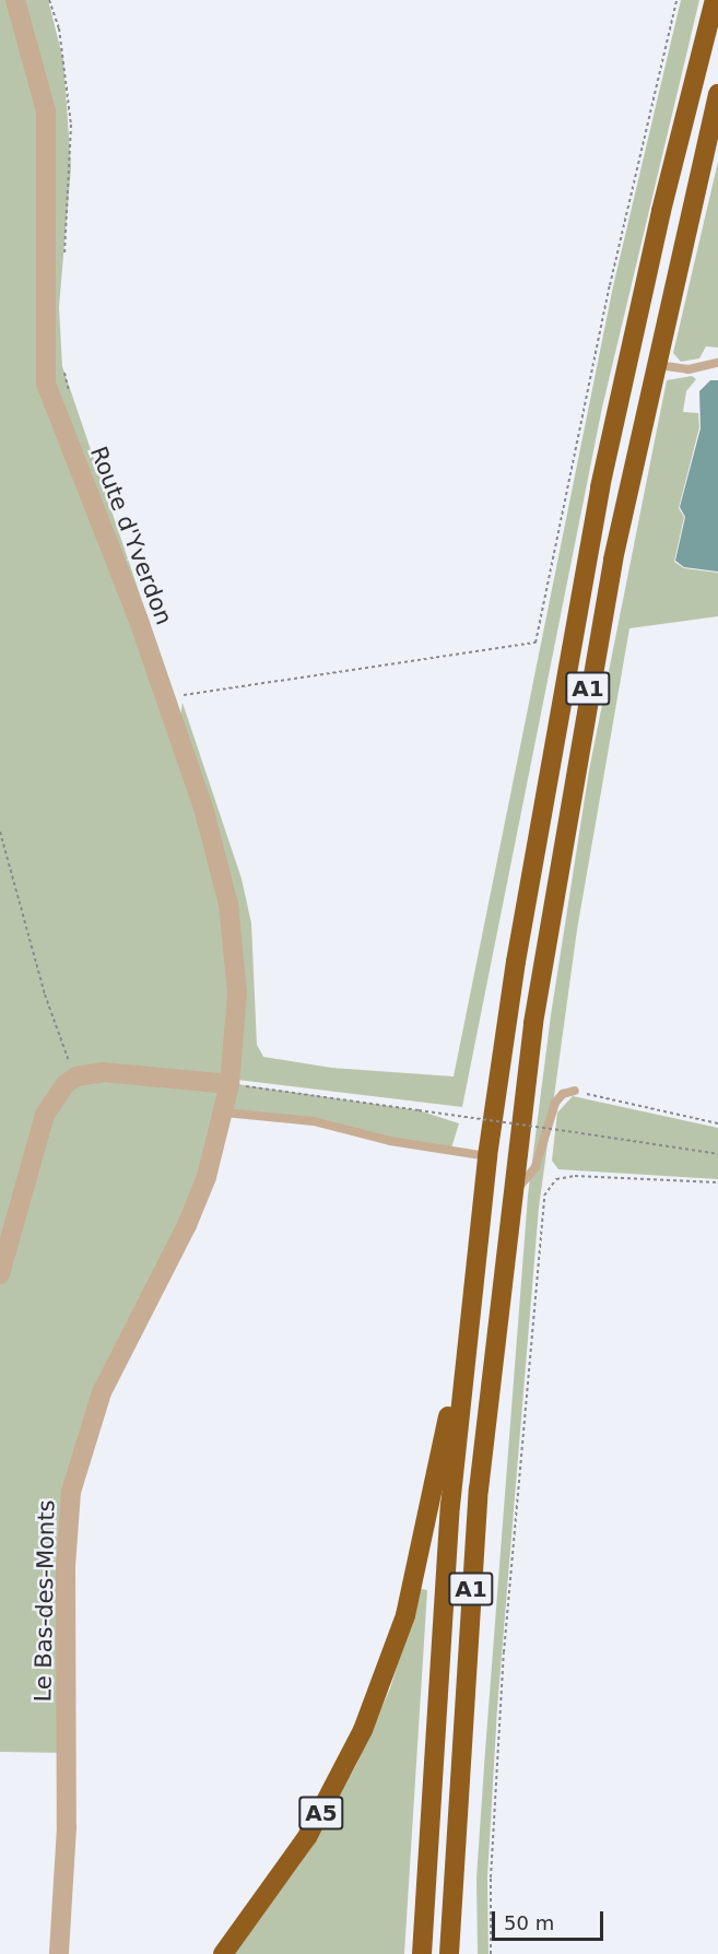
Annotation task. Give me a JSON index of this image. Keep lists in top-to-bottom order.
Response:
{
  "streets": {
    "highway": ["A1", "A5"],
    "street": ["Route d'Yverdon", "Le Bas-des-Monts"]
  },
  "crossings": [
    ["Route d'Yverdon", "Le Bas-des-Monts"],
    ["A1", "A5"]
  ],
  "scale_bar": "50 m"
}
